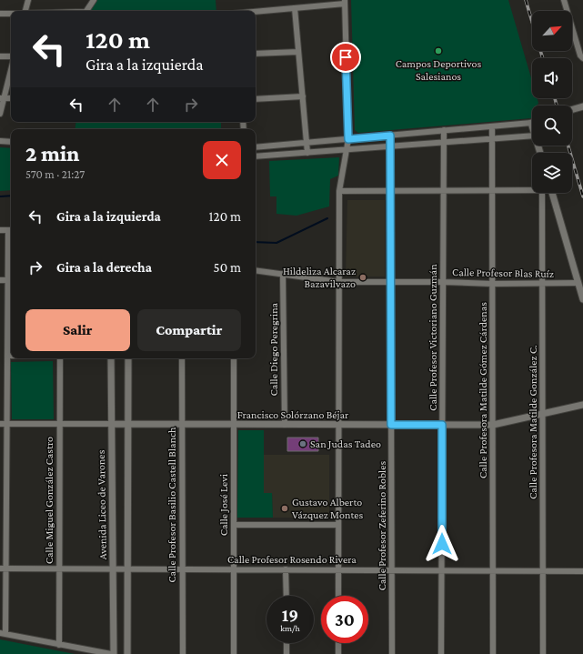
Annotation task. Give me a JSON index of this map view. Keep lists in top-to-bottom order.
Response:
{
  "streets": {
    "street": [
      "Calle Profesor Blas Ruíz",
      "Calle Profesor Victoriano Guzmán",
      "Calle Diego Peregrina",
      "Calle Profesora Matilde Gómez Cárdenas",
      "Francisco Solórzano Béjar",
      "Calle Profesora Matilde González C.",
      "Calle Miguel González Castro",
      "Avenida Liceo de Varones",
      "Calle Profesor Basilio Castell Blanch",
      "Calle José Levi",
      "Calle Profesor Zeferino Robles",
      "Calle Profesor Rosendo Rivera"
    ]
  },
  "crossings": [
    ["Calle Profesor Blas Ruíz", "Calle Profesor Victoriano Guzmán"],
    ["Calle Profesor Blas Ruíz", "Calle Diego Peregrina"],
    ["Calle Profesor Blas Ruíz", "Calle Profesora Matilde Gómez Cárdenas"],
    ["Calle Profesor Blas Ruíz", "Calle Profesora Matilde González C."],
    ["Calle Profesor Blas Ruíz", "Calle Profesor Zeferino Robles"],
    ["Calle Profesor Victoriano Guzmán", "Francisco Solórzano Béjar"],
    ["Calle Profesor Victoriano Guzmán", "Calle Profesor Rosendo Rivera"],
    ["Calle Diego Peregrina", "Francisco Solórzano Béjar"],
    ["Calle Profesora Matilde Gómez Cárdenas", "Francisco Solórzano Béjar"],
    ["Calle Profesora Matilde Gómez Cárdenas", "Calle Profesor Rosendo Rivera"],
    ["Francisco Solórzano Béjar", "Calle Profesora Matilde González C."],
    ["Francisco Solórzano Béjar", "Calle Miguel González Castro"],
    ["Francisco Solórzano Béjar", "Avenida Liceo de Varones"],
    ["Francisco Solórzano Béjar", "Calle Profesor Basilio Castell Blanch"],
    ["Francisco Solórzano Béjar", "Calle José Levi"],
    ["Francisco Solórzano Béjar", "Calle Profesor Zeferino Robles"],
    ["Calle Profesora Matilde González C.", "Calle Profesor Rosendo Rivera"],
    ["Calle Miguel González Castro", "Calle Profesor Rosendo Rivera"],
    ["Avenida Liceo de Varones", "Calle Profesor Rosendo Rivera"],
    ["Calle Profesor Basilio Castell Blanch", "Calle Profesor Rosendo Rivera"],
    ["Calle José Levi", "Calle Profesor Rosendo Rivera"],
    ["Calle Profesor Zeferino Robles", "Calle Profesor Rosendo Rivera"]
  ],
  "places": [
    "Campos Deportivos Salesianos",
    "Hildeliza Alcaraz Bazavilvazo",
    "San Judas Tadeo",
    "Gustavo Alberto Vázquez Montes"
  ],
  "north": "top right",
  "page": {
    "turn": ["120 m", "Gira a la izquierda"],
    "heading": ["2 min", "570 m · 21:27"],
    "list": [
      {
        "name": "Gira a la izquierda",
        "value": "120 m"
      },
      {
        "name": "Gira a la derecha",
        "value": "50 m"
      }
    ],
    "buttons": ["Salir", "Compartir"],
    "speed": "19 km/h",
    "limit": "30"
  }
}
